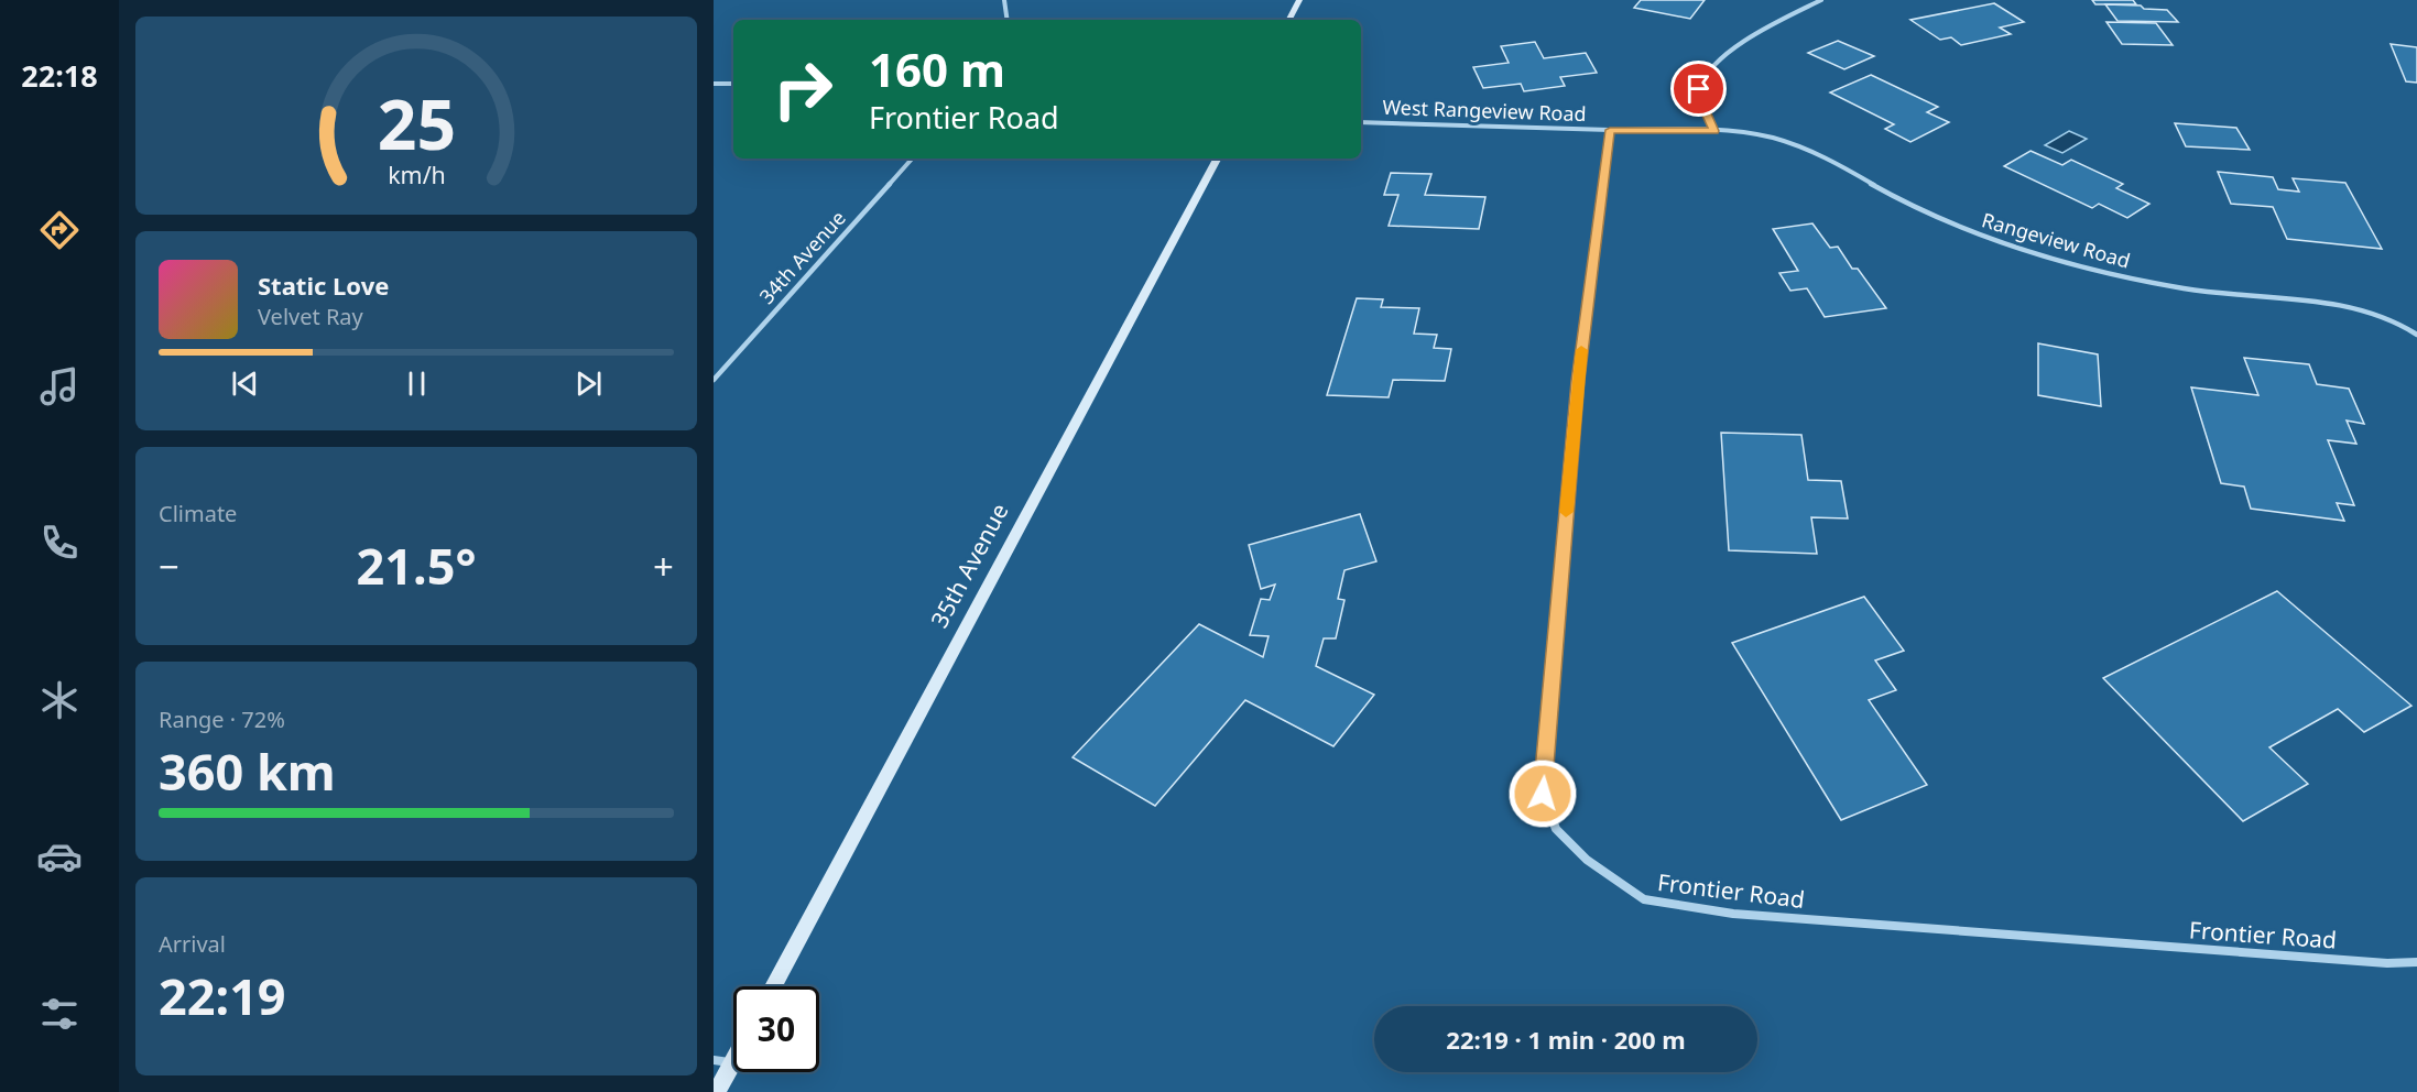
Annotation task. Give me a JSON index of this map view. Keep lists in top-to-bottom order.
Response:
{
  "streets": {
    "main road": ["35th Avenue"],
    "street": [
      "West Rangeview Road",
      "Rangeview Road",
      "34th Avenue",
      "Frontier Road"
    ]
  },
  "crossings": [
    ["West Rangeview Road", "Frontier Road"]
  ],
  "page": {
    "tabs": "22:18",
    "turn": ["160 m", "Frontier Road"],
    "song": ["Static Love", "Velvet Ray"],
    "tile": [
      "Climate",
      ["Range · 72%", "360 km"],
      ["Arrival", "22:19"]
    ],
    "heat": ["−", "21.5°", "+"],
    "limit": "30",
    "trip": "22:19 · 1 min · 200 m",
    "gauge": ["25", "km/h"]
  }
}
